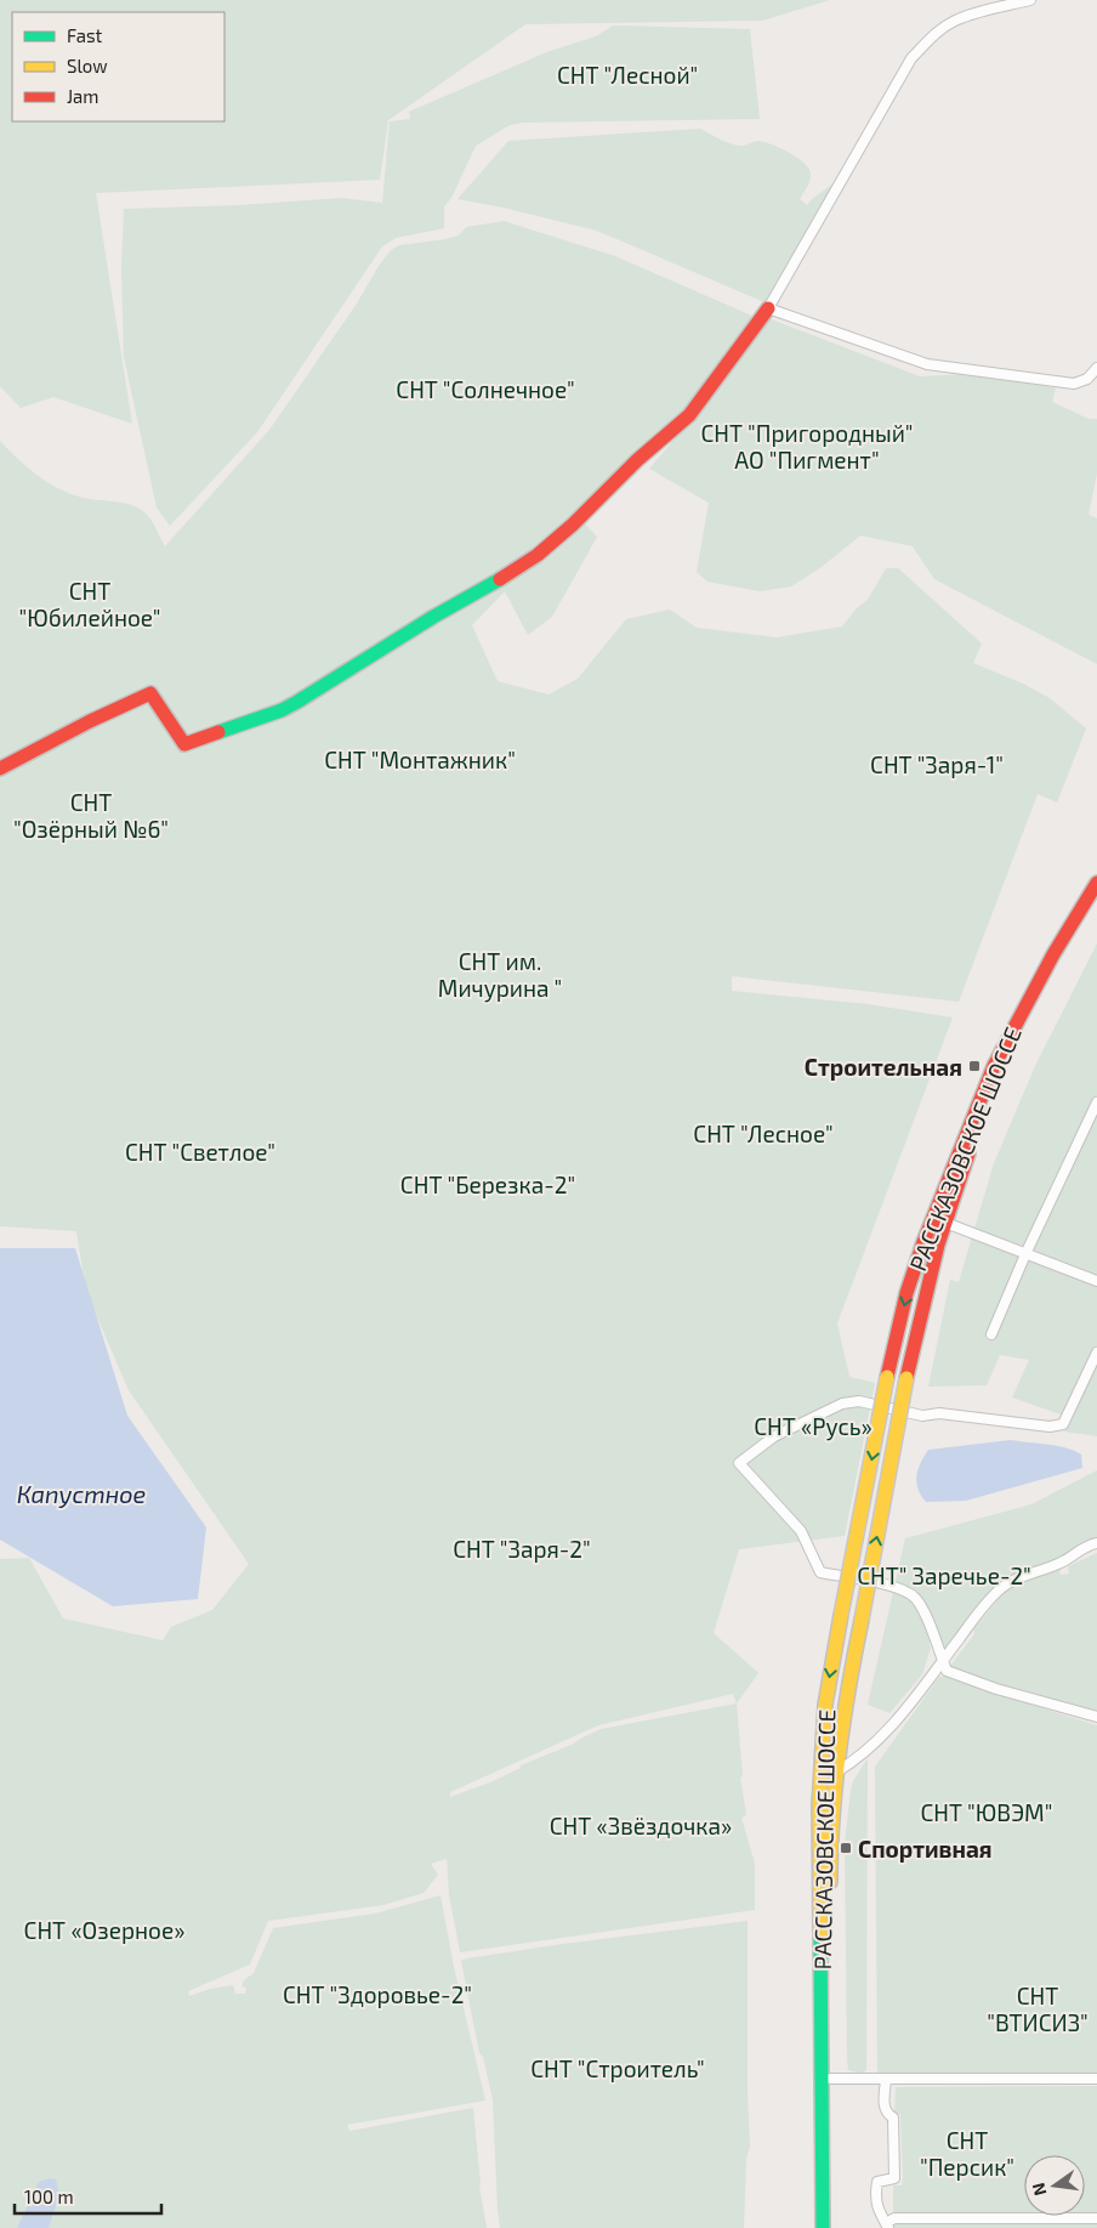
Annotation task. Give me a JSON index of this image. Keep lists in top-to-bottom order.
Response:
{
  "streets": {
    "main road": ["РАССКАЗОВСКОЕ ШОССЕ"]
  },
  "water": ["Капустное"],
  "parks": [
    "СНТ \"Лесной\"",
    "СНТ \"Солнечное\"",
    "СНТ \"Пригородный\" АО \"Пигмент\"",
    "СНТ \"Юбилейное\"",
    "СНТ \"Монтажник\"",
    "СНТ \"Заря-1\"",
    "СНТ \"Озёрный №6\"",
    "СНТ им. Мичурина \"",
    "СНТ \"Лесное\"",
    "СНТ \"Светлое\"",
    "СНТ \"Березка-2\"",
    "СНТ «Русь»",
    "СНТ \"Заря-2\"",
    "СНТ\" Заречье-2\"",
    "СНТ \"ЮВЭМ\"",
    "СНТ «Звёздочка»",
    "СНТ «Озерное»",
    "СНТ \"Здоровье-2\"",
    "СНТ \"ВТИСИЗ\"",
    "СНТ \"Строитель\"",
    "СНТ \"Персик\""
  ],
  "places": {
    "transit": ["Строительная", "Спортивная"]
  },
  "legend": ["Fast", "Slow", "Jam"],
  "scale_bar": "100 m",
  "north": "left"
}
